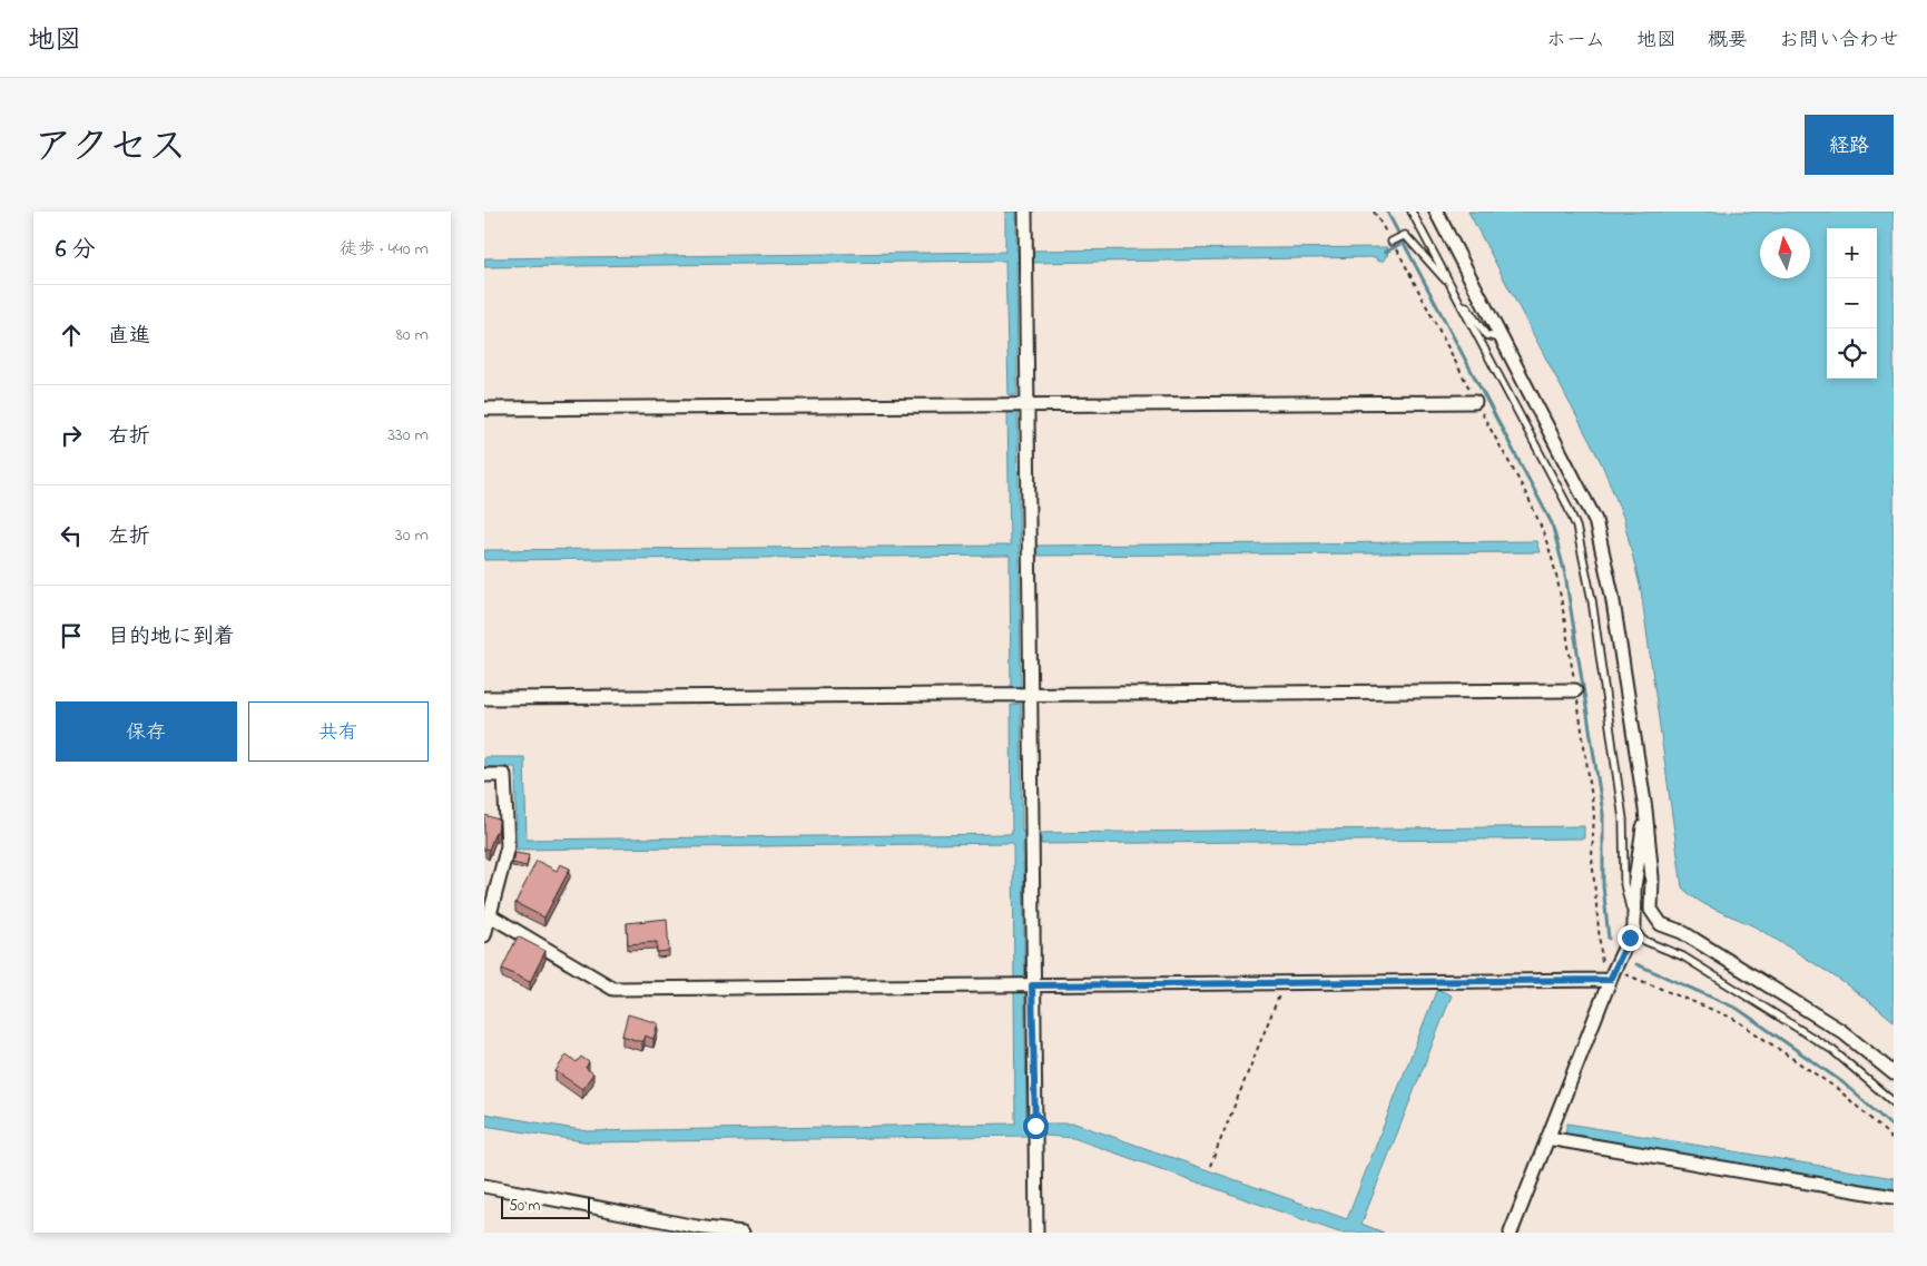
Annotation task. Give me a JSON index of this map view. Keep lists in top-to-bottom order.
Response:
{
  "scale_bar": "50 m",
  "north": "top",
  "page": {
    "header": "地図",
    "nav": [
      "ホーム",
      "地図",
      "概要",
      "お問い合わせ"
    ],
    "title": "アクセス",
    "buttons": [
      "経路",
      ["保存", "共有"]
    ],
    "heading": ["6 分", "徒歩 · 440 m"],
    "map_buttons": ["+", "−"],
    "list": [
      ["直進", "80 m"],
      ["右折", "330 m"],
      ["左折", "30 m"],
      "目的地に到着"
    ],
    "scale": "50 m"
  }
}
